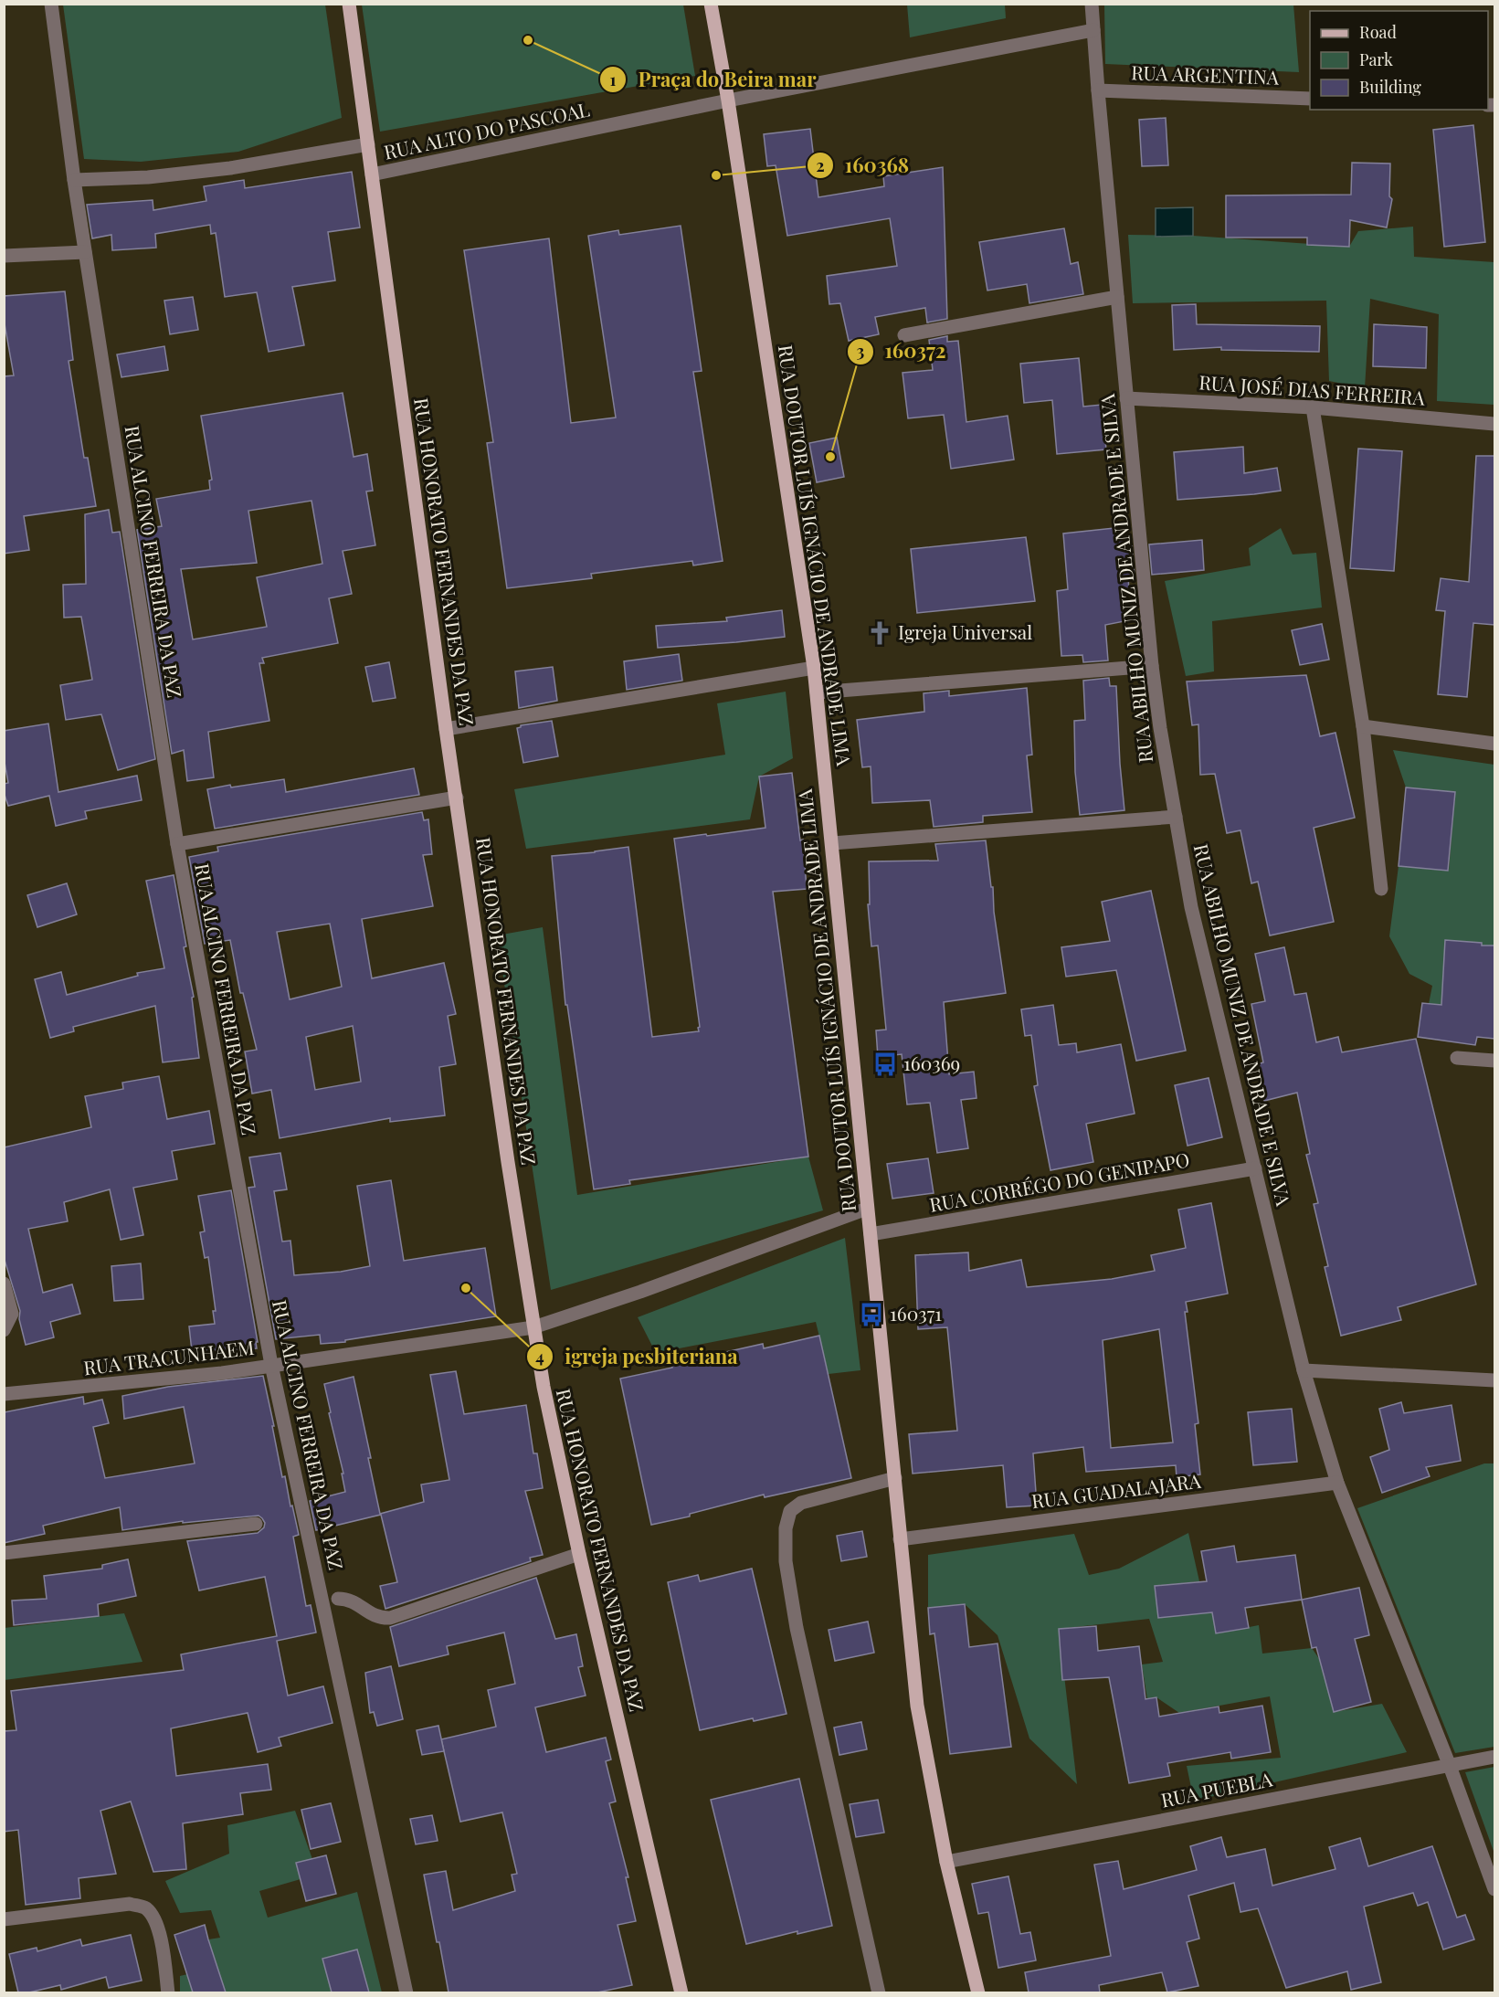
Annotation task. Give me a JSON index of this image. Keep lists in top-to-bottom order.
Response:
{
  "streets": {
    "main road": ["RUA DOUTOR LUÍS IGNÁCIO DE ANDRADE LIMA", "RUA HONORATO FERNANDES DA PAZ"],
    "street": [
      "RUA ARGENTINA",
      "RUA ALTO DO PASCOAL",
      "RUA JOSÉ DIAS FERREIRA",
      "RUA ALCINO FERREIRA DA PAZ",
      "RUA ABILHO MUNIZ DE ANDRADE E SILVA",
      "RUA CORRÉGO DO GENIPAPO",
      "RUA TRACUNHAEM",
      "RUA GUADALAJARA",
      "RUA PUEBLA"
    ]
  },
  "crossings": [
    ["RUA ARGENTINA", "RUA ABILHO MUNIZ DE ANDRADE E SILVA"],
    ["RUA ALTO DO PASCOAL", "RUA DOUTOR LUÍS IGNÁCIO DE ANDRADE LIMA"],
    ["RUA ALTO DO PASCOAL", "RUA HONORATO FERNANDES DA PAZ"],
    ["RUA ALTO DO PASCOAL", "RUA ABILHO MUNIZ DE ANDRADE E SILVA"],
    ["RUA JOSÉ DIAS FERREIRA", "RUA ABILHO MUNIZ DE ANDRADE E SILVA"],
    ["RUA DOUTOR LUÍS IGNÁCIO DE ANDRADE LIMA", "RUA CORRÉGO DO GENIPAPO"],
    ["RUA DOUTOR LUÍS IGNÁCIO DE ANDRADE LIMA", "RUA GUADALAJARA"],
    ["RUA DOUTOR LUÍS IGNÁCIO DE ANDRADE LIMA", "RUA PUEBLA"],
    ["RUA ALCINO FERREIRA DA PAZ", "RUA TRACUNHAEM"],
    ["RUA HONORATO FERNANDES DA PAZ", "RUA TRACUNHAEM"],
    ["RUA ABILHO MUNIZ DE ANDRADE E SILVA", "RUA CORRÉGO DO GENIPAPO"],
    ["RUA ABILHO MUNIZ DE ANDRADE E SILVA", "RUA GUADALAJARA"],
    ["RUA ABILHO MUNIZ DE ANDRADE E SILVA", "RUA PUEBLA"]
  ],
  "places": {
    "other": [
      "Praça do Beira mar",
      "160368",
      "160372",
      "igreja pesbiteriana"
    ],
    "church": ["Igreja Universal"],
    "bus stop": ["160369", "160371"]
  },
  "legend": ["Road", "Park", "Building"]
}
